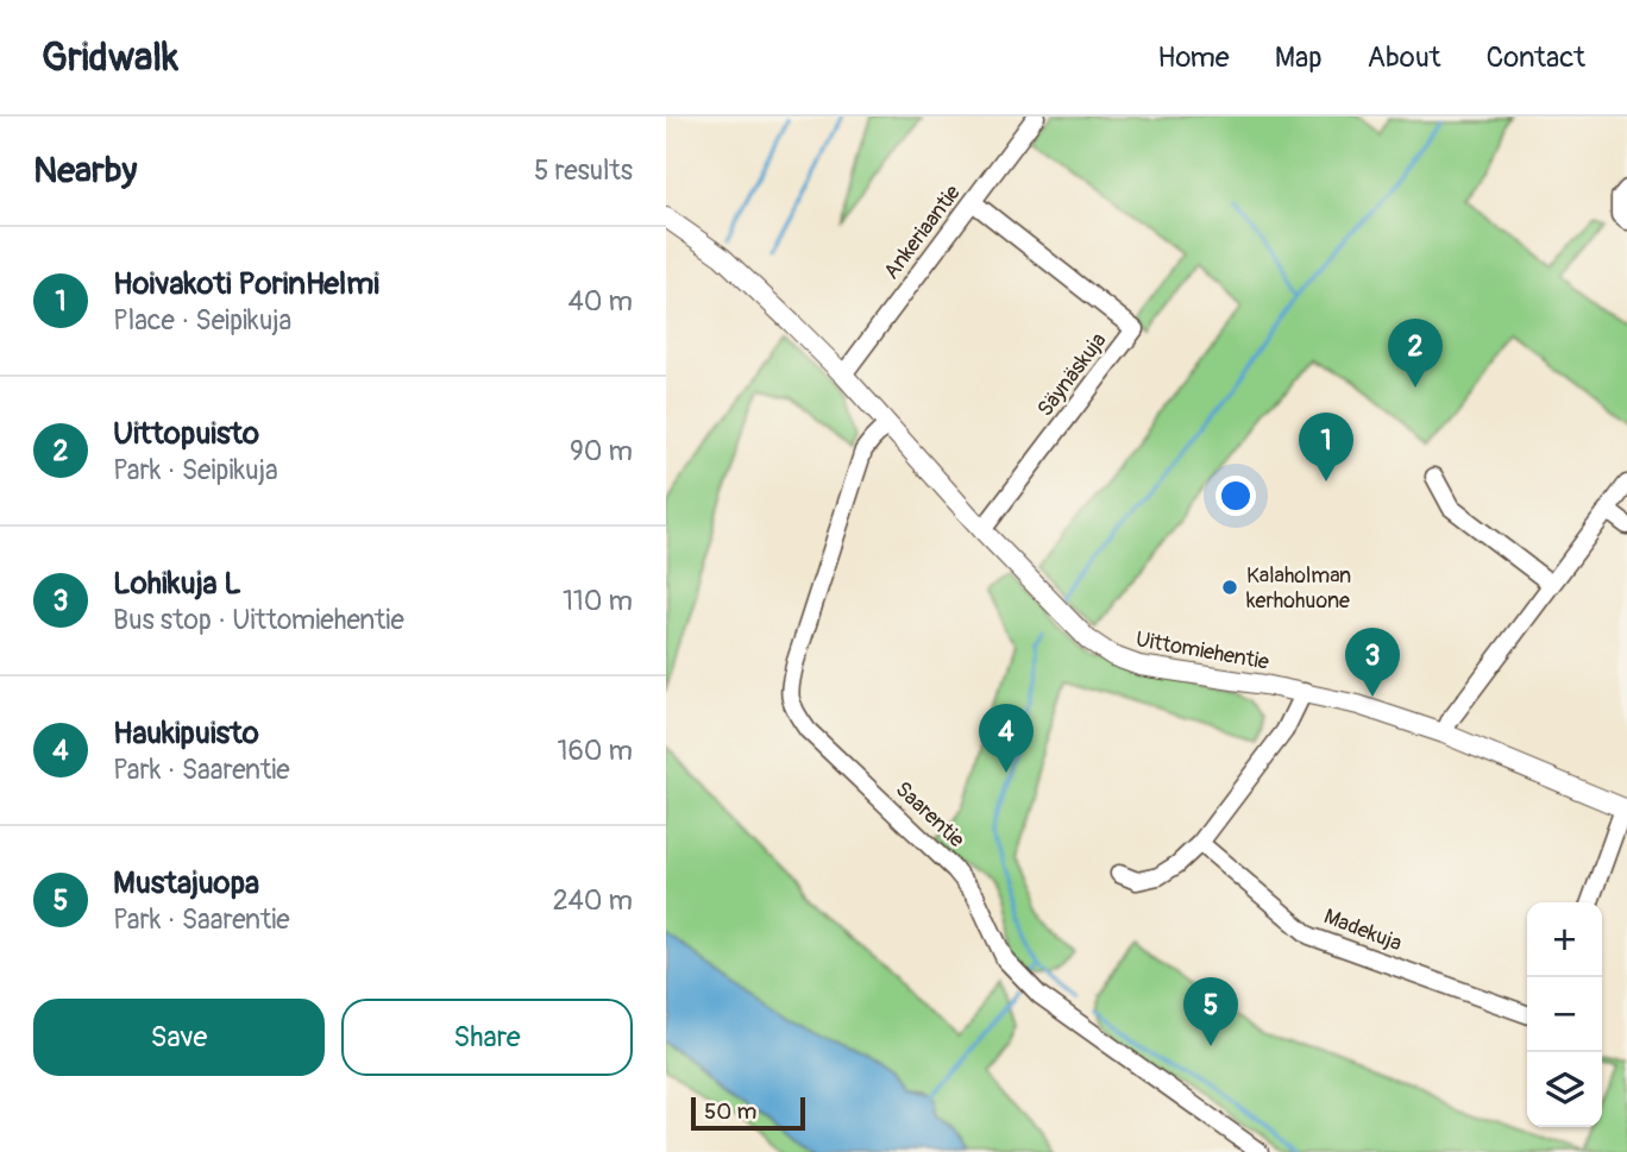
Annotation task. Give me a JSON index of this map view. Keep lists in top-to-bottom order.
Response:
{
  "streets": {
    "street": [
      "Ankeriaantie",
      "Säynäskuja",
      "Uittomiehentie",
      "Saarentie",
      "Madekuja"
    ]
  },
  "crossings": [
    ["Ankeriaantie", "Säynäskuja"],
    ["Ankeriaantie", "Uittomiehentie"],
    ["Säynäskuja", "Uittomiehentie"],
    ["Uittomiehentie", "Saarentie"]
  ],
  "places": ["Kalaholman kerhohuone"],
  "scale_bar": "50 m",
  "page": {
    "header": "Gridwalk",
    "nav": [
      "Home",
      "Map",
      "About",
      "Contact"
    ],
    "heading": ["Nearby", "5 results"],
    "list": [
      {
        "mark": "1",
        "name": "Hoivakoti PorinHelmi",
        "note": "Place · Seipikuja",
        "value": "40 m"
      },
      {
        "mark": "2",
        "name": "Uittopuisto",
        "note": "Park · Seipikuja",
        "value": "90 m"
      },
      {
        "mark": "3",
        "name": "Lohikuja L",
        "note": "Bus stop · Uittomiehentie",
        "value": "110 m"
      },
      {
        "mark": "4",
        "name": "Haukipuisto",
        "note": "Park · Saarentie",
        "value": "160 m"
      },
      {
        "mark": "5",
        "name": "Mustajuopa",
        "note": "Park · Saarentie",
        "value": "240 m"
      }
    ],
    "pins": [
      "2",
      "1",
      "3",
      "4",
      "5"
    ],
    "map_buttons": ["+", "−"],
    "buttons": ["Save", "Share"],
    "scale": "50 m"
  }
}
